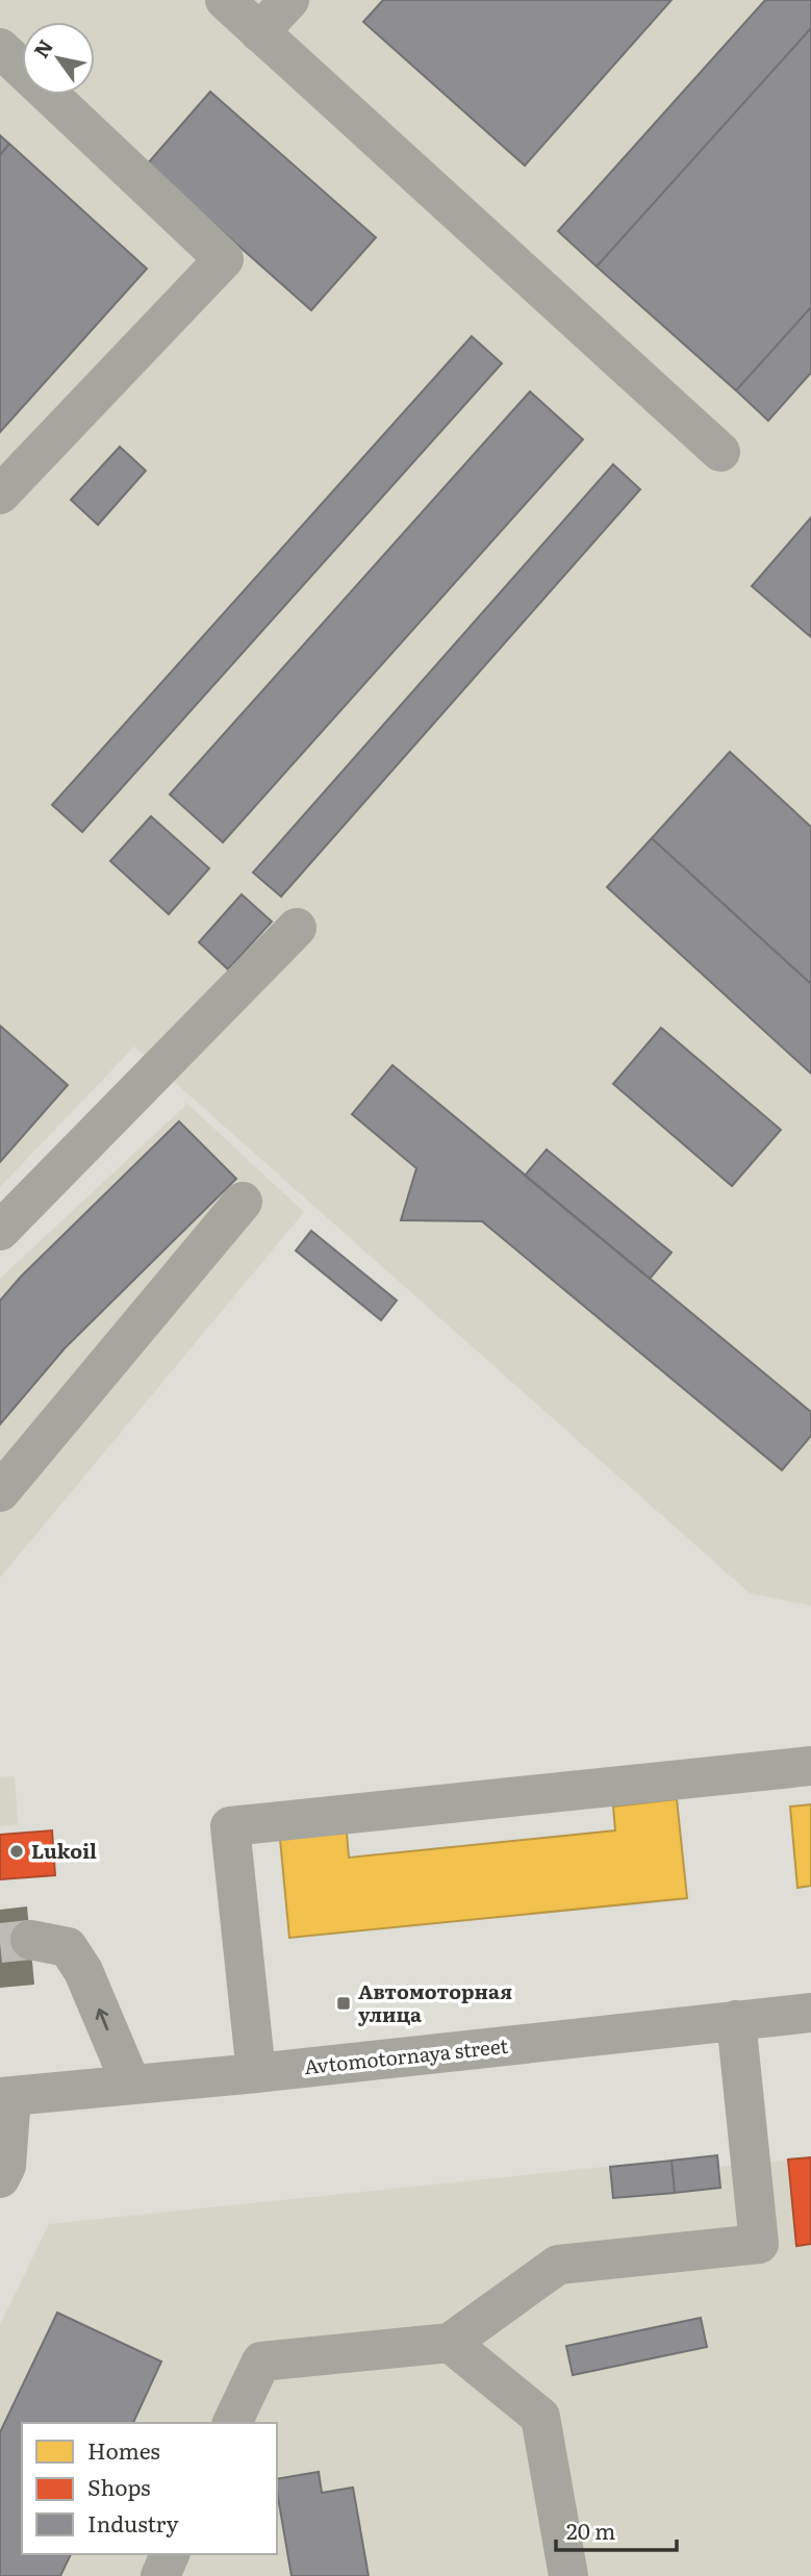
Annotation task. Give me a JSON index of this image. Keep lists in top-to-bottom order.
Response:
{
  "streets": {
    "street": ["Avtomotornaya street"]
  },
  "places": {
    "other": ["Lukoil"],
    "transit": ["Автомоторная улица"]
  },
  "legend": ["Homes", "Shops", "Industry"],
  "scale_bar": "20 m",
  "north": "top left"
}
